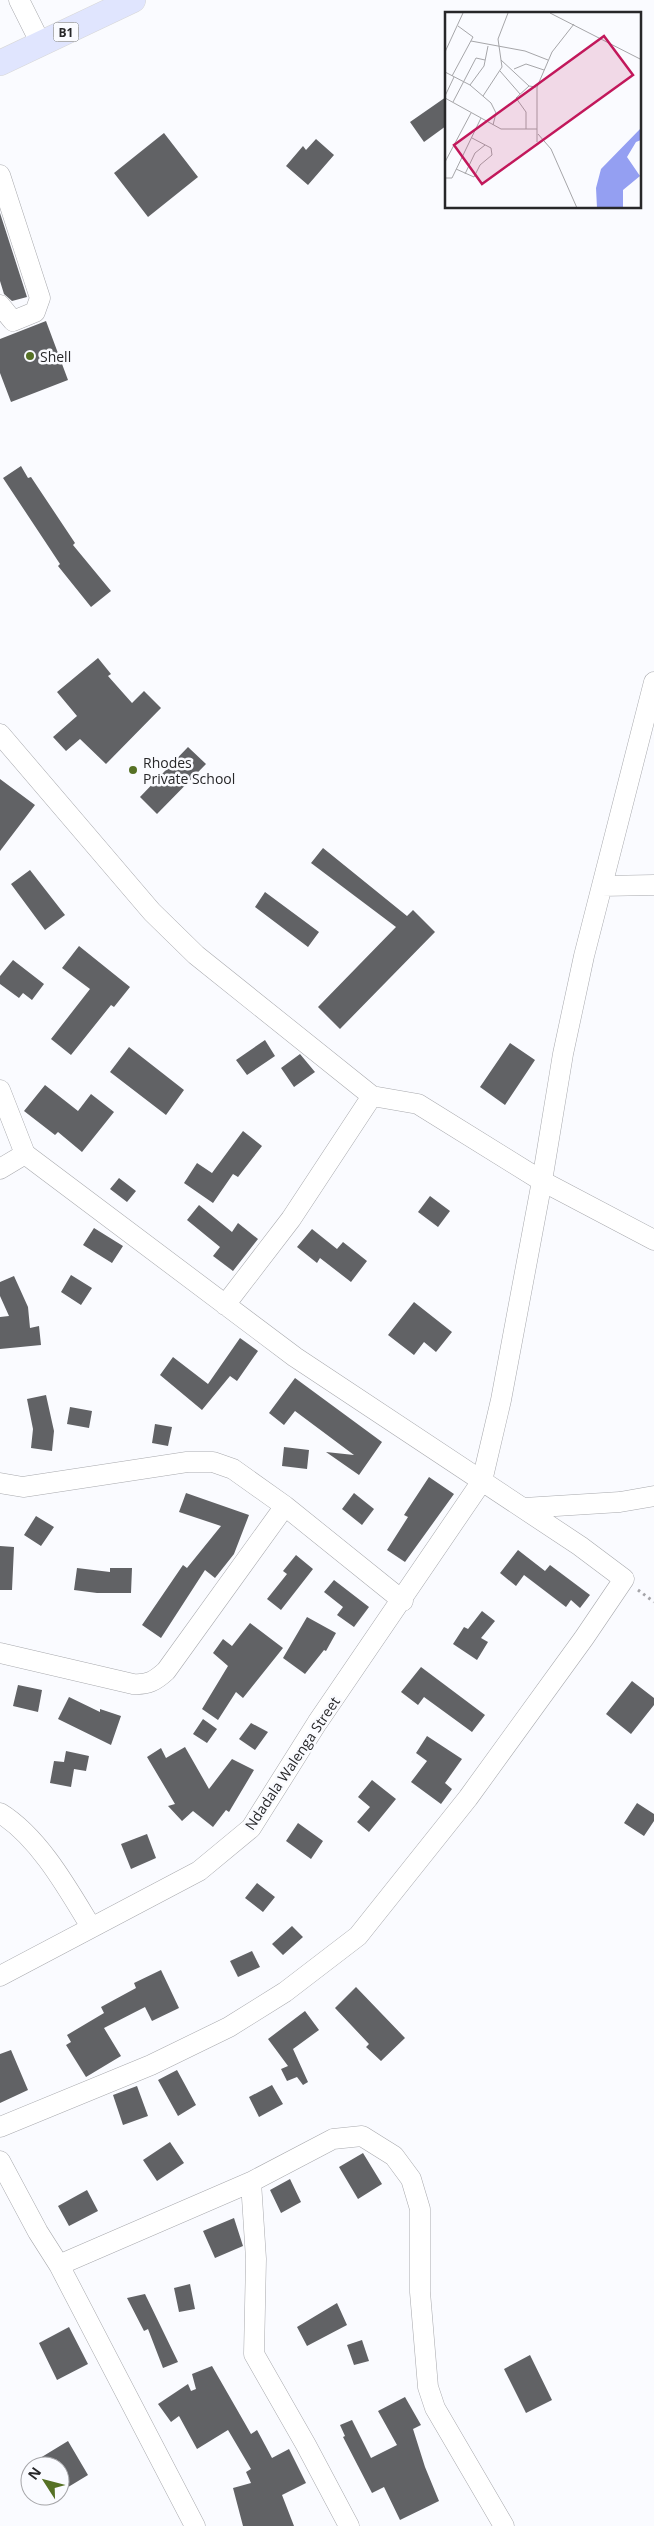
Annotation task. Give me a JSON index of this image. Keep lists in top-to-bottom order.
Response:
{
  "streets": {
    "main road": ["B1"],
    "street": ["Ndadala Walenga Street"]
  },
  "places": ["Shell", "Rhodes Private School"],
  "north": "top left"
}
